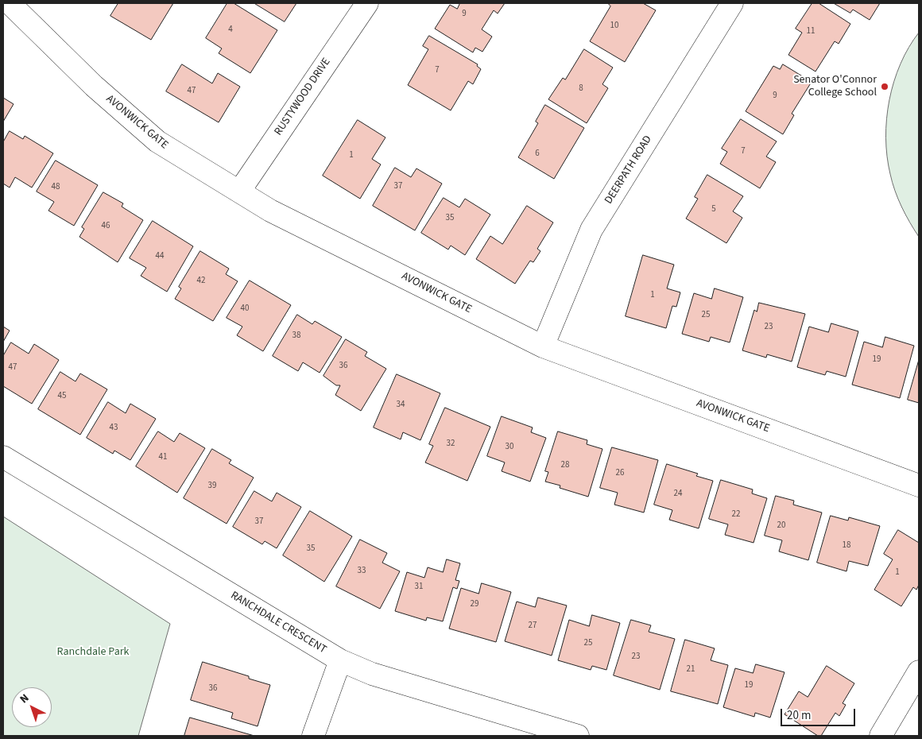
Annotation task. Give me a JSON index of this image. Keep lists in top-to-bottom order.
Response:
{
  "streets": {
    "street": [
      "RUSTYWOOD DRIVE",
      "AVONWICK GATE",
      "DEERPATH ROAD",
      "RANCHDALE CRESCENT"
    ]
  },
  "crossings": [
    ["RUSTYWOOD DRIVE", "AVONWICK GATE"],
    ["AVONWICK GATE", "DEERPATH ROAD"]
  ],
  "parks": ["Ranchdale Park"],
  "places": ["Senator O'Connor College School"],
  "house_numbers": [
    "9",
    "10",
    "4",
    "11",
    "7",
    "8",
    "47",
    "9",
    "7",
    "6",
    "1",
    "37",
    "48",
    "5",
    "35",
    "46",
    "44",
    "42",
    "1",
    "40",
    "25",
    "23",
    "38",
    "19",
    "36",
    "47",
    "45",
    "34",
    "43",
    "32",
    "30",
    "41",
    "28",
    "26",
    "39",
    "24",
    "22",
    "37",
    "20",
    "18",
    "35",
    "33",
    "1",
    "31",
    "29",
    "27",
    "25",
    "23",
    "21",
    "19",
    "36"
  ],
  "scale_bar": "20 m",
  "north": "top left"
}
